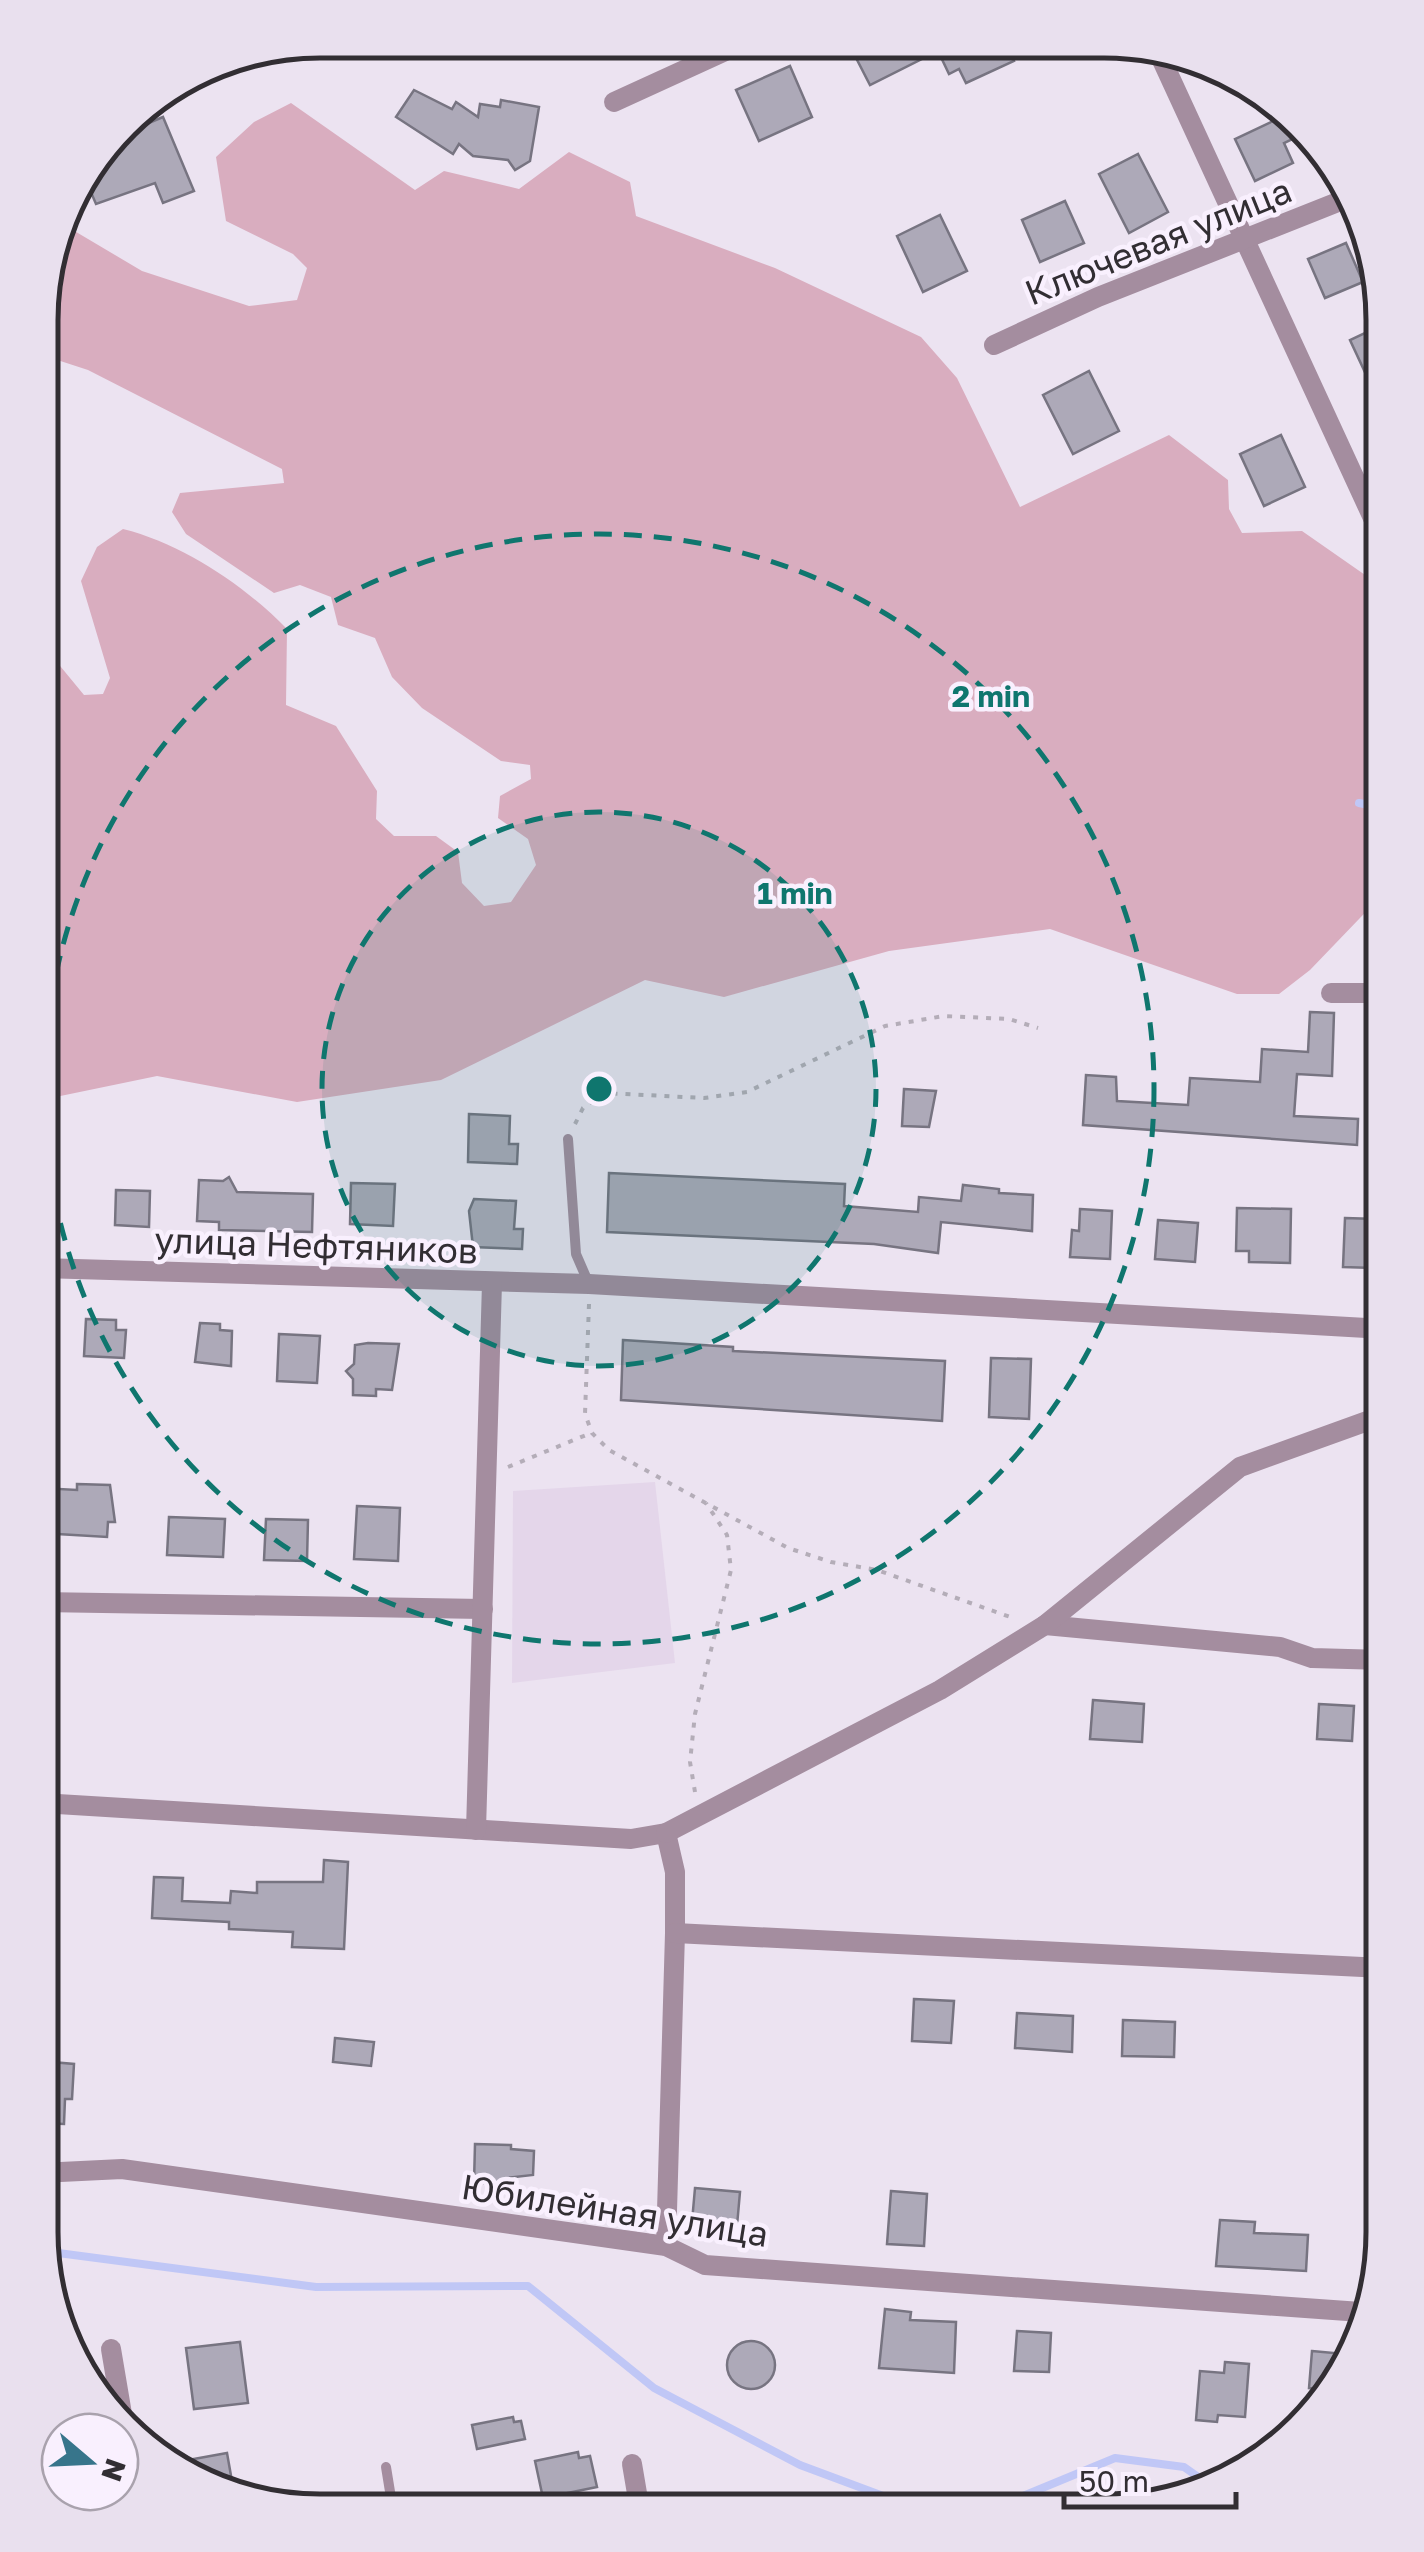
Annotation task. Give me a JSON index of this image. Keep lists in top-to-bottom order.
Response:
{
  "streets": {
    "street": ["Ключевая улица", "улица Нефтяников", "Юбилейная улица"]
  },
  "scale_bar": "50 m",
  "north": "right",
  "rings": ["2 min", "1 min"]
}
